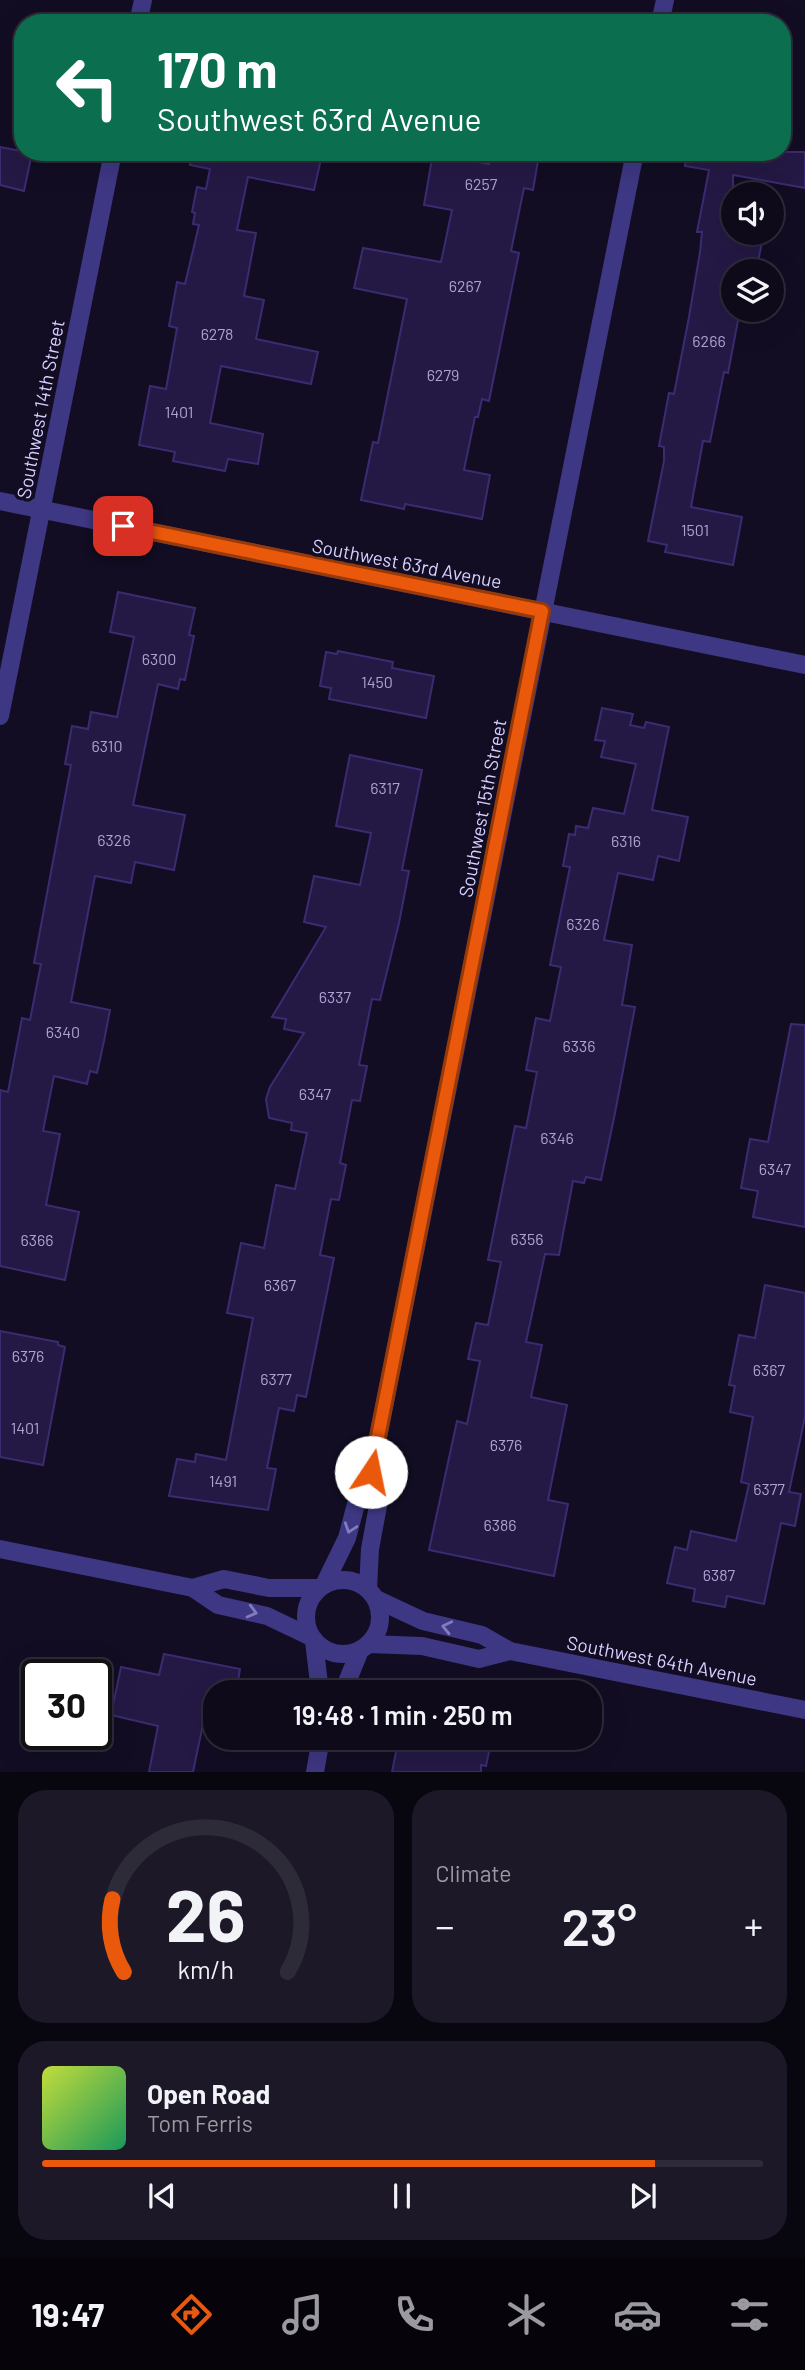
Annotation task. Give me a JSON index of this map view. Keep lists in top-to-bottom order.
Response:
{
  "streets": {
    "street": [
      "Southwest 14th Street",
      "Southwest 63rd Avenue",
      "Southwest 15th Street",
      "Southwest 64th Avenue"
    ]
  },
  "crossings": [
    ["Southwest 14th Street", "Southwest 63rd Avenue"],
    ["Southwest 63rd Avenue", "Southwest 15th Street"],
    ["Southwest 15th Street", "Southwest 64th Avenue"]
  ],
  "house_numbers": [
    "6257",
    "6267",
    "6278",
    "6266",
    "6279",
    "1401",
    "1501",
    "6300",
    "1450",
    "6310",
    "6317",
    "6326",
    "6316",
    "6326",
    "6337",
    "6340",
    "6336",
    "6347",
    "6346",
    "6347",
    "6356",
    "6366",
    "6367",
    "6376",
    "6367",
    "6377",
    "1401",
    "6376",
    "1491",
    "6377",
    "6386",
    "6387"
  ],
  "page": {
    "turn": ["170 m", "Southwest 63rd Avenue"],
    "limit": "30",
    "trip": "19:48 · 1 min · 250 m",
    "tile": "Climate",
    "heat": ["−", "23°", "+"],
    "song": ["Open Road", "Tom Ferris"],
    "tabs": "19:47",
    "gauge": ["26", "km/h"]
  }
}
